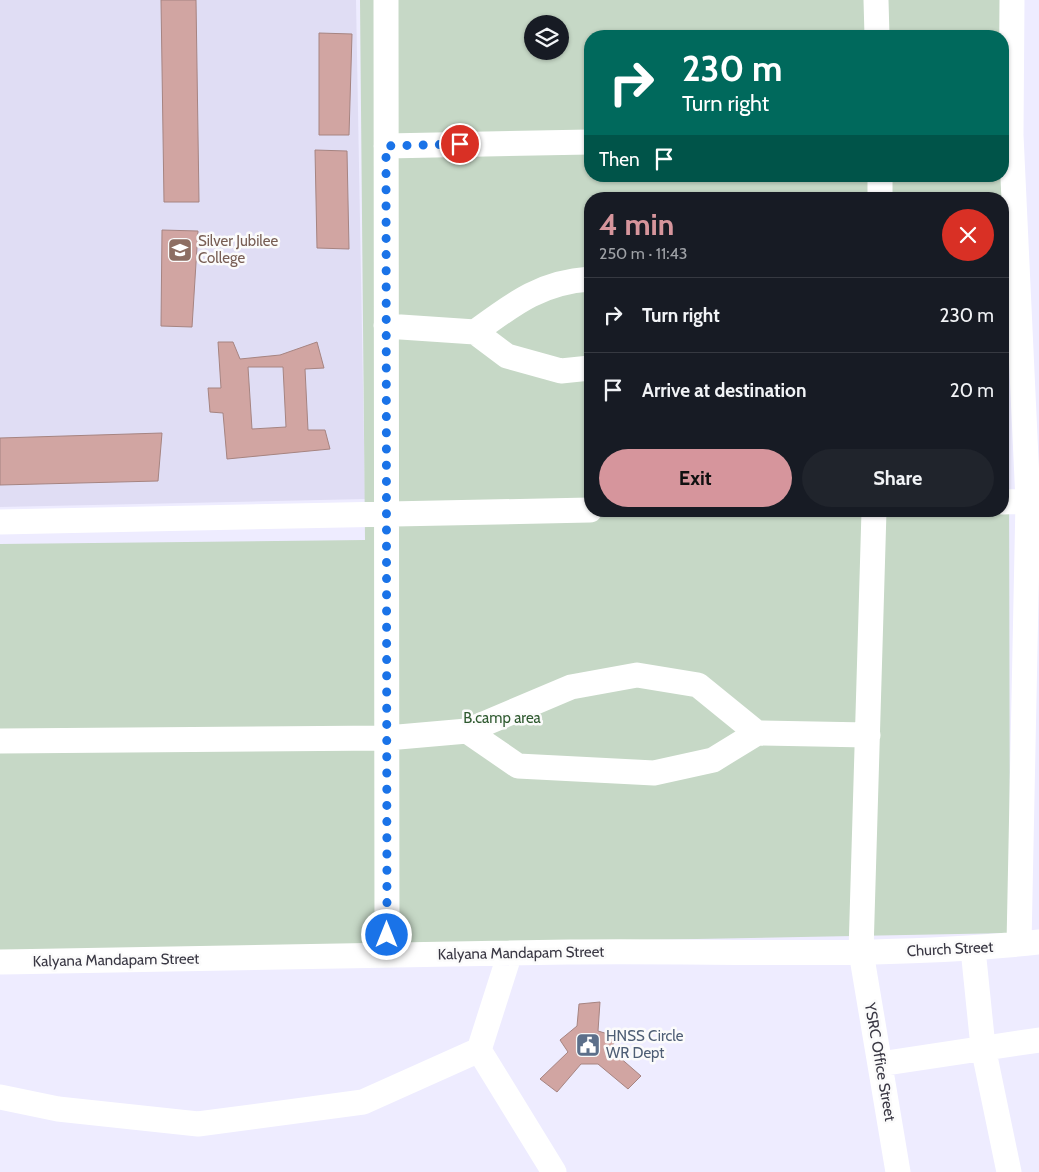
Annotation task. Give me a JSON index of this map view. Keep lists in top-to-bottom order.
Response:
{
  "streets": {
    "street": ["Church Street", "Kalyana Mandapam Street", "YSRC Office Street"]
  },
  "crossings": [
    ["Church Street", "Kalyana Mandapam Street"],
    ["Church Street", "YSRC Office Street"],
    ["Kalyana Mandapam Street", "YSRC Office Street"]
  ],
  "parks": ["B.camp area"],
  "places": {
    "school or university": ["Silver Jubilee College"],
    "public building": ["HNSS Circle WR Dept"]
  },
  "page": {
    "turn": ["230 m", "Turn right"],
    "then": "Then",
    "heading": ["4 min", "250 m · 11:43"],
    "list": [
      {
        "name": "Turn right",
        "value": "230 m"
      },
      {
        "name": "Arrive at destination",
        "value": "20 m"
      }
    ],
    "buttons": ["Exit", "Share"]
  }
}
